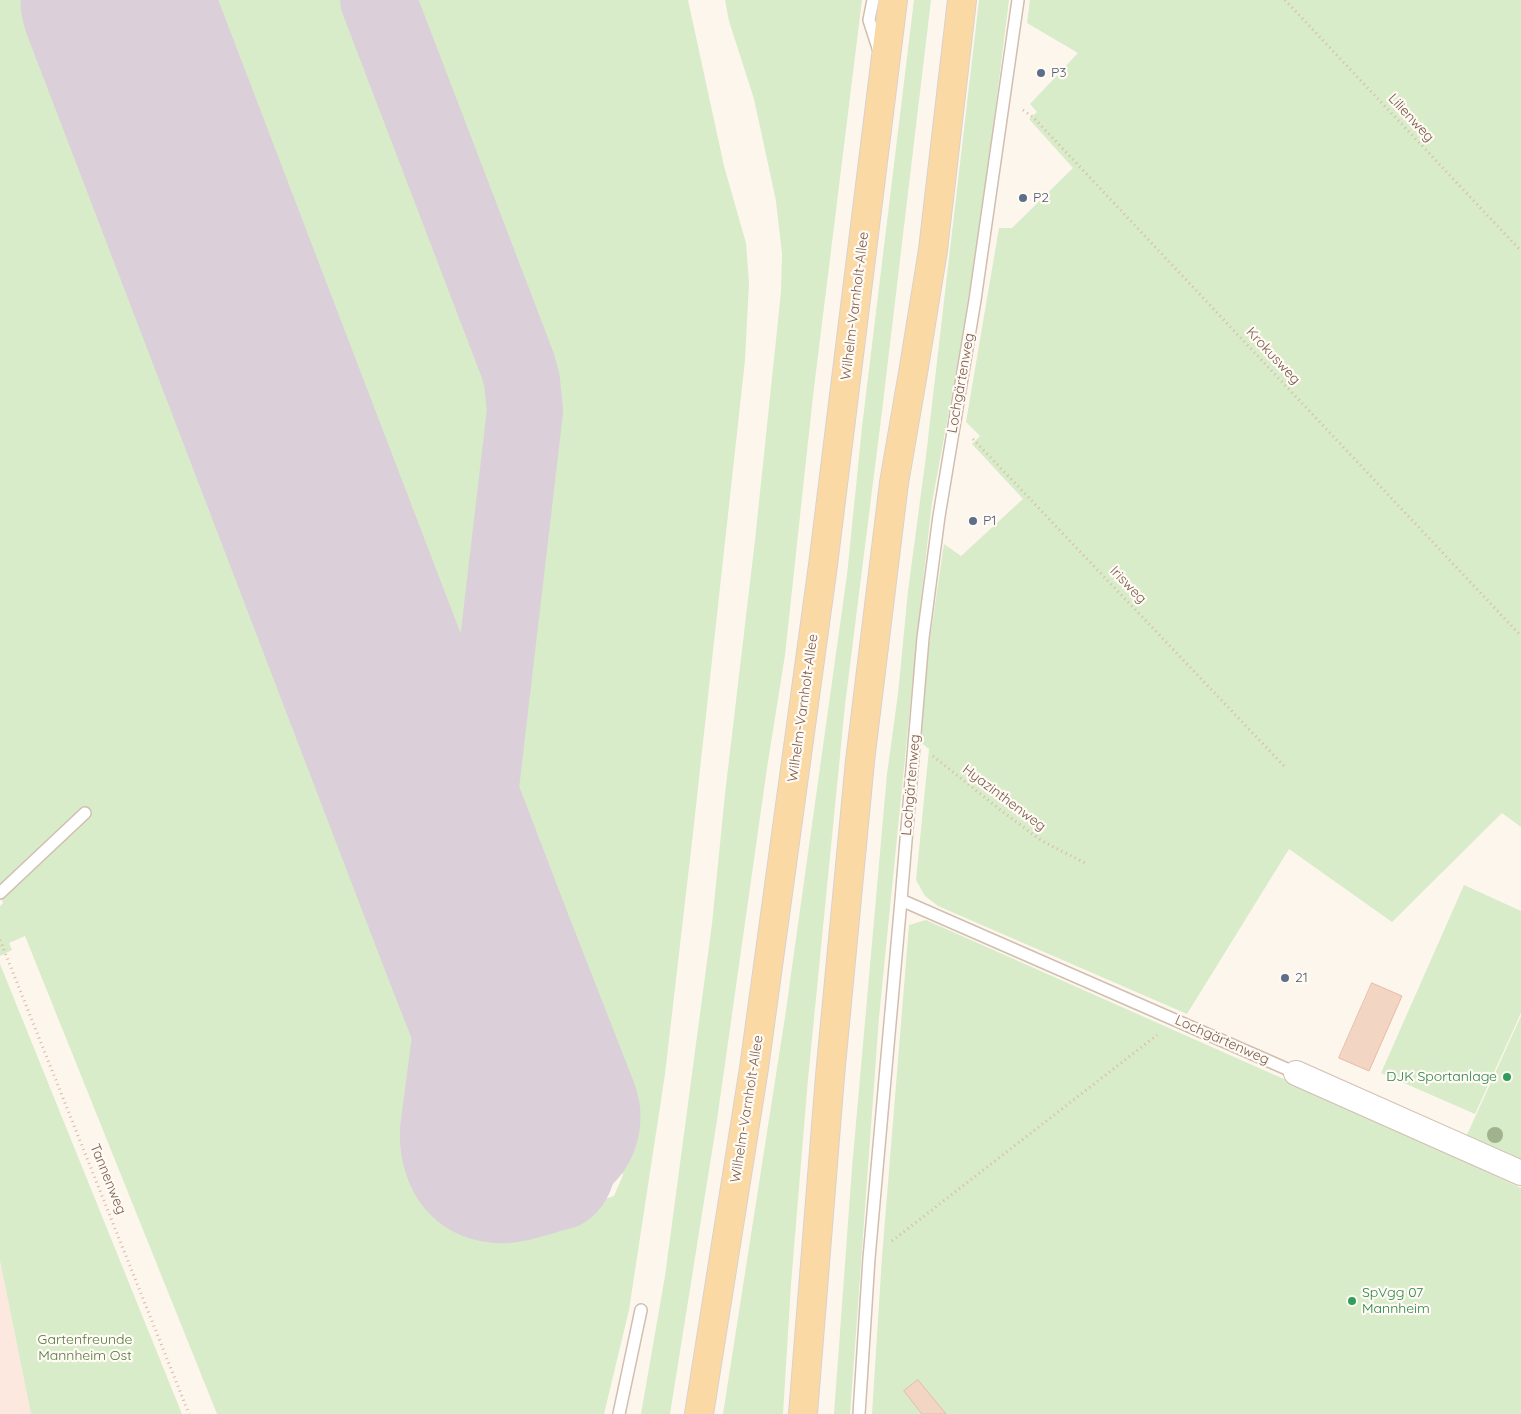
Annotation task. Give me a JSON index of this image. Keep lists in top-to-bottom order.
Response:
{
  "streets": {
    "main road": ["Wilhelm-Varnholt-Allee"],
    "street": ["Lochgärtenweg"],
    "path": [
      "Lilienweg",
      "Krokusweg",
      "Irisweg",
      "Hyazinthenweg",
      "Tannenweg"
    ]
  },
  "crossings": [
    ["Krokusweg", "Lochgärtenweg"],
    ["Lochgärtenweg", "Irisweg"],
    ["Lochgärtenweg", "Hyazinthenweg"]
  ],
  "parks": ["Gartenfreunde Mannheim Ost"],
  "places": [
    "P3",
    "P2",
    "P1",
    "21",
    "DJK Sportanlage",
    "SpVgg 07 Mannheim"
  ]
}
